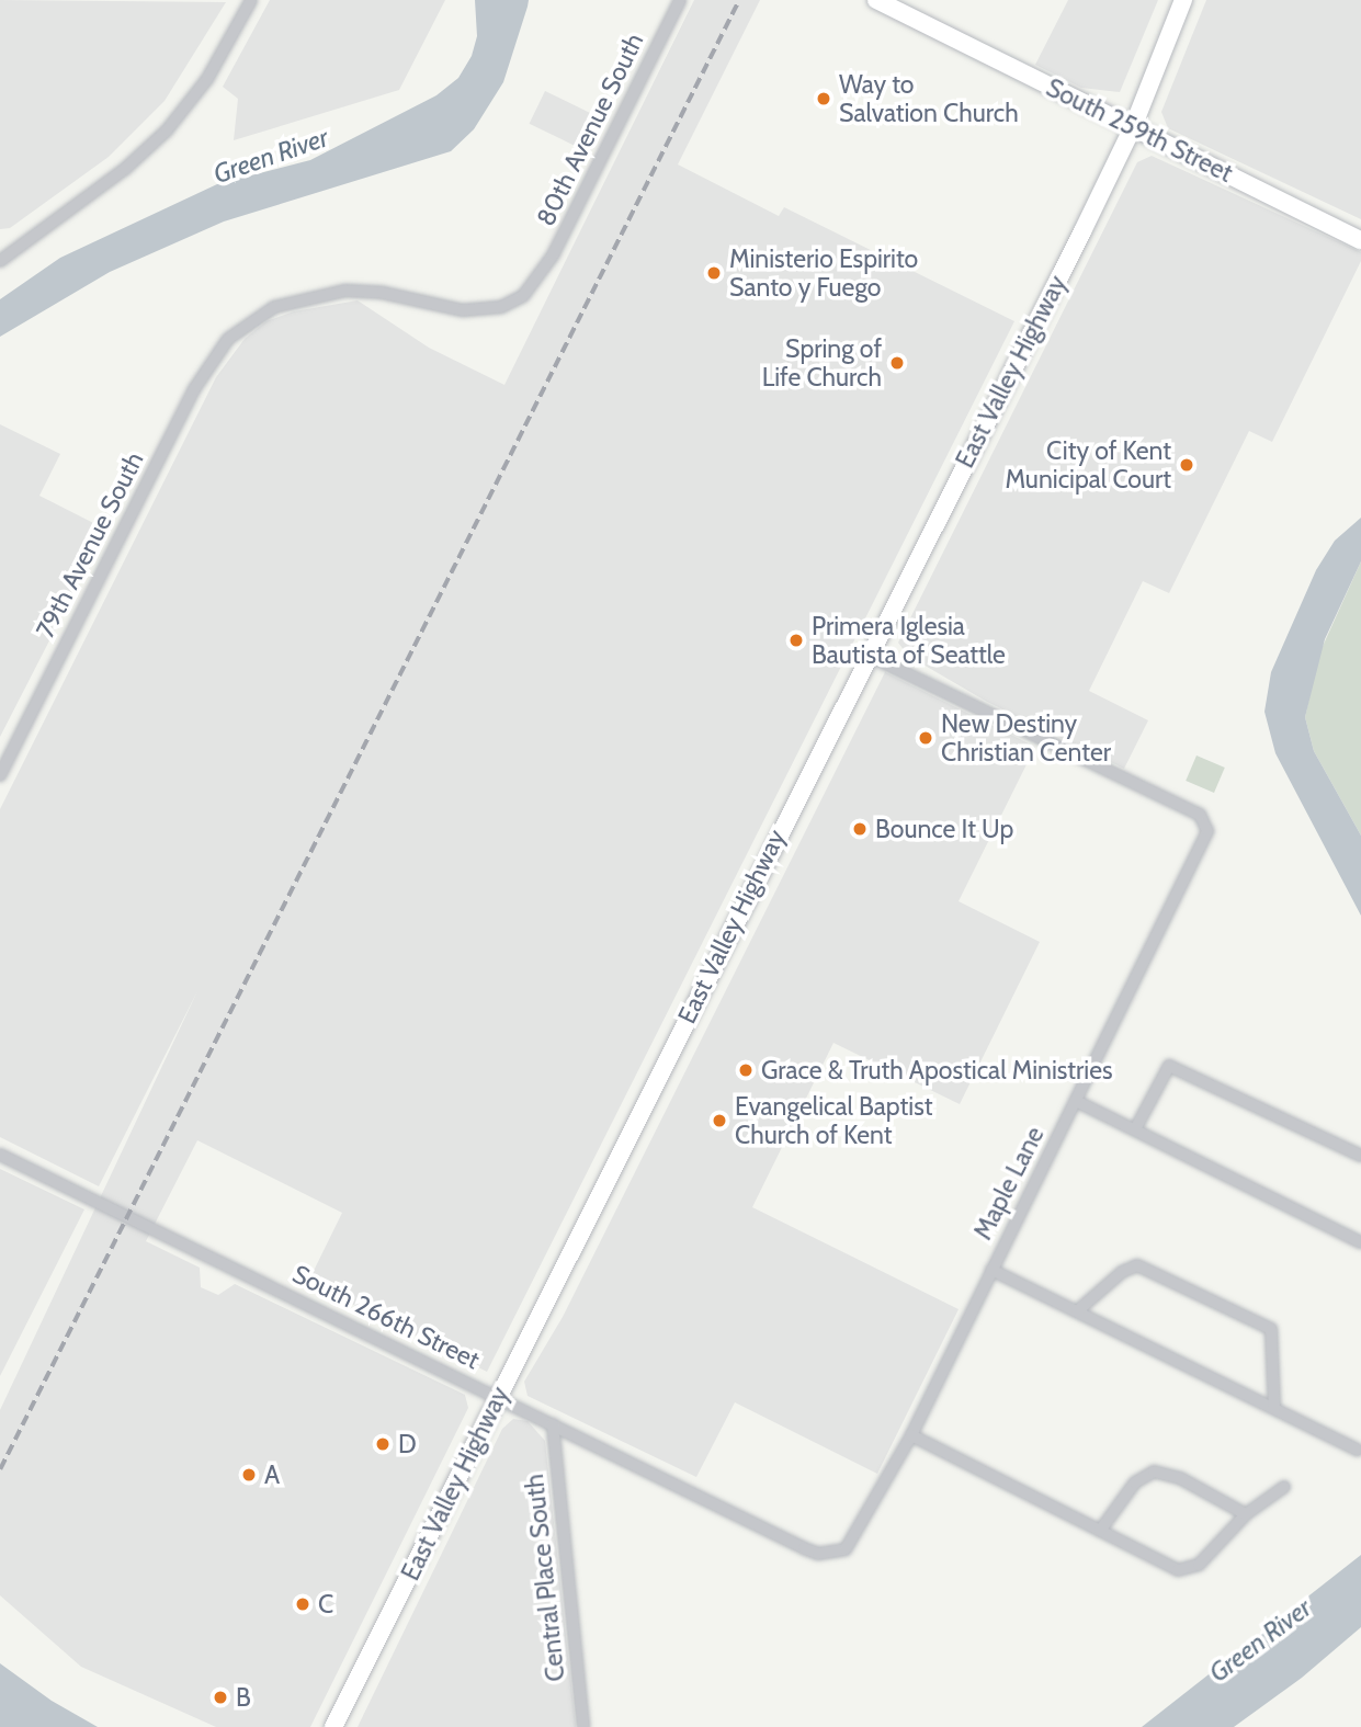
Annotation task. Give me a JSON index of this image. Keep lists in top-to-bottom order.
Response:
{
  "streets": {
    "main road": ["South 259th Street", "East Valley Highway"],
    "street": [
      "80th Avenue South",
      "79th Avenue South",
      "Maple Lane",
      "South 266th Street",
      "Central Place South"
    ]
  },
  "crossings": [
    ["80th Avenue South", "79th Avenue South"],
    ["South 259th Street", "East Valley Highway"],
    ["East Valley Highway", "Maple Lane"],
    ["East Valley Highway", "South 266th Street"],
    ["Maple Lane", "South 266th Street"],
    ["South 266th Street", "Central Place South"]
  ],
  "water": ["Green River"],
  "places": [
    "Way to Salvation Church",
    "Ministerio Espirito Santo y Fuego",
    "Spring of Life Church",
    "City of Kent Municipal Court",
    "Primera Iglesia Bautista of Seattle",
    "New Destiny Christian Center",
    "Bounce It Up",
    "Grace & Truth Apostical Ministries",
    "Evangelical Baptist Church of Kent",
    "D",
    "A",
    "C",
    "B"
  ]
}
